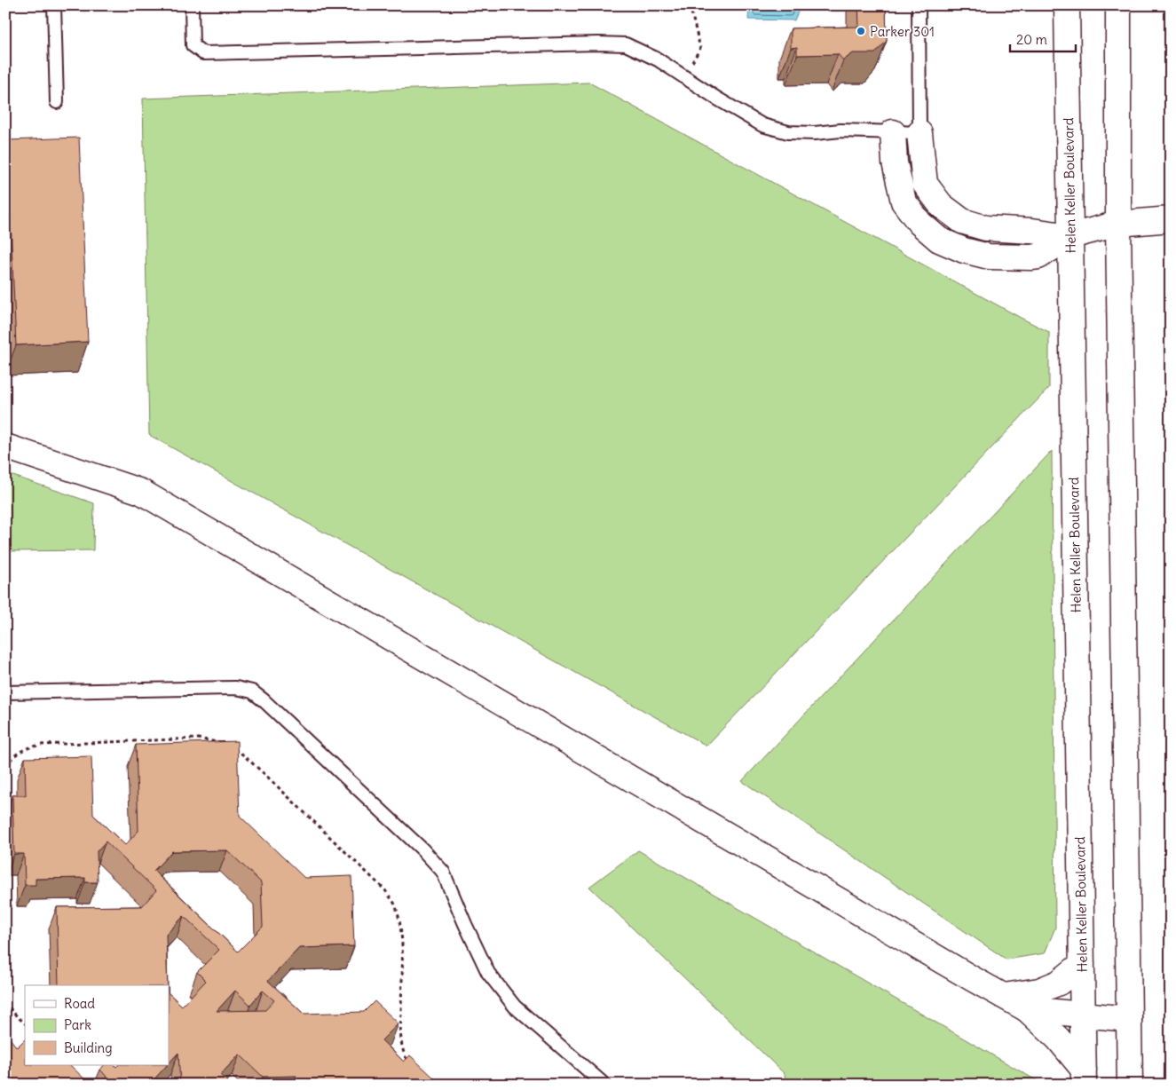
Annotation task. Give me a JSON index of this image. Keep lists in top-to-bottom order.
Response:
{
  "streets": {
    "street": ["Helen Keller Boulevard"]
  },
  "places": ["Parker 301"],
  "legend": ["Road", "Park", "Building"],
  "scale_bar": "20 m"
}
